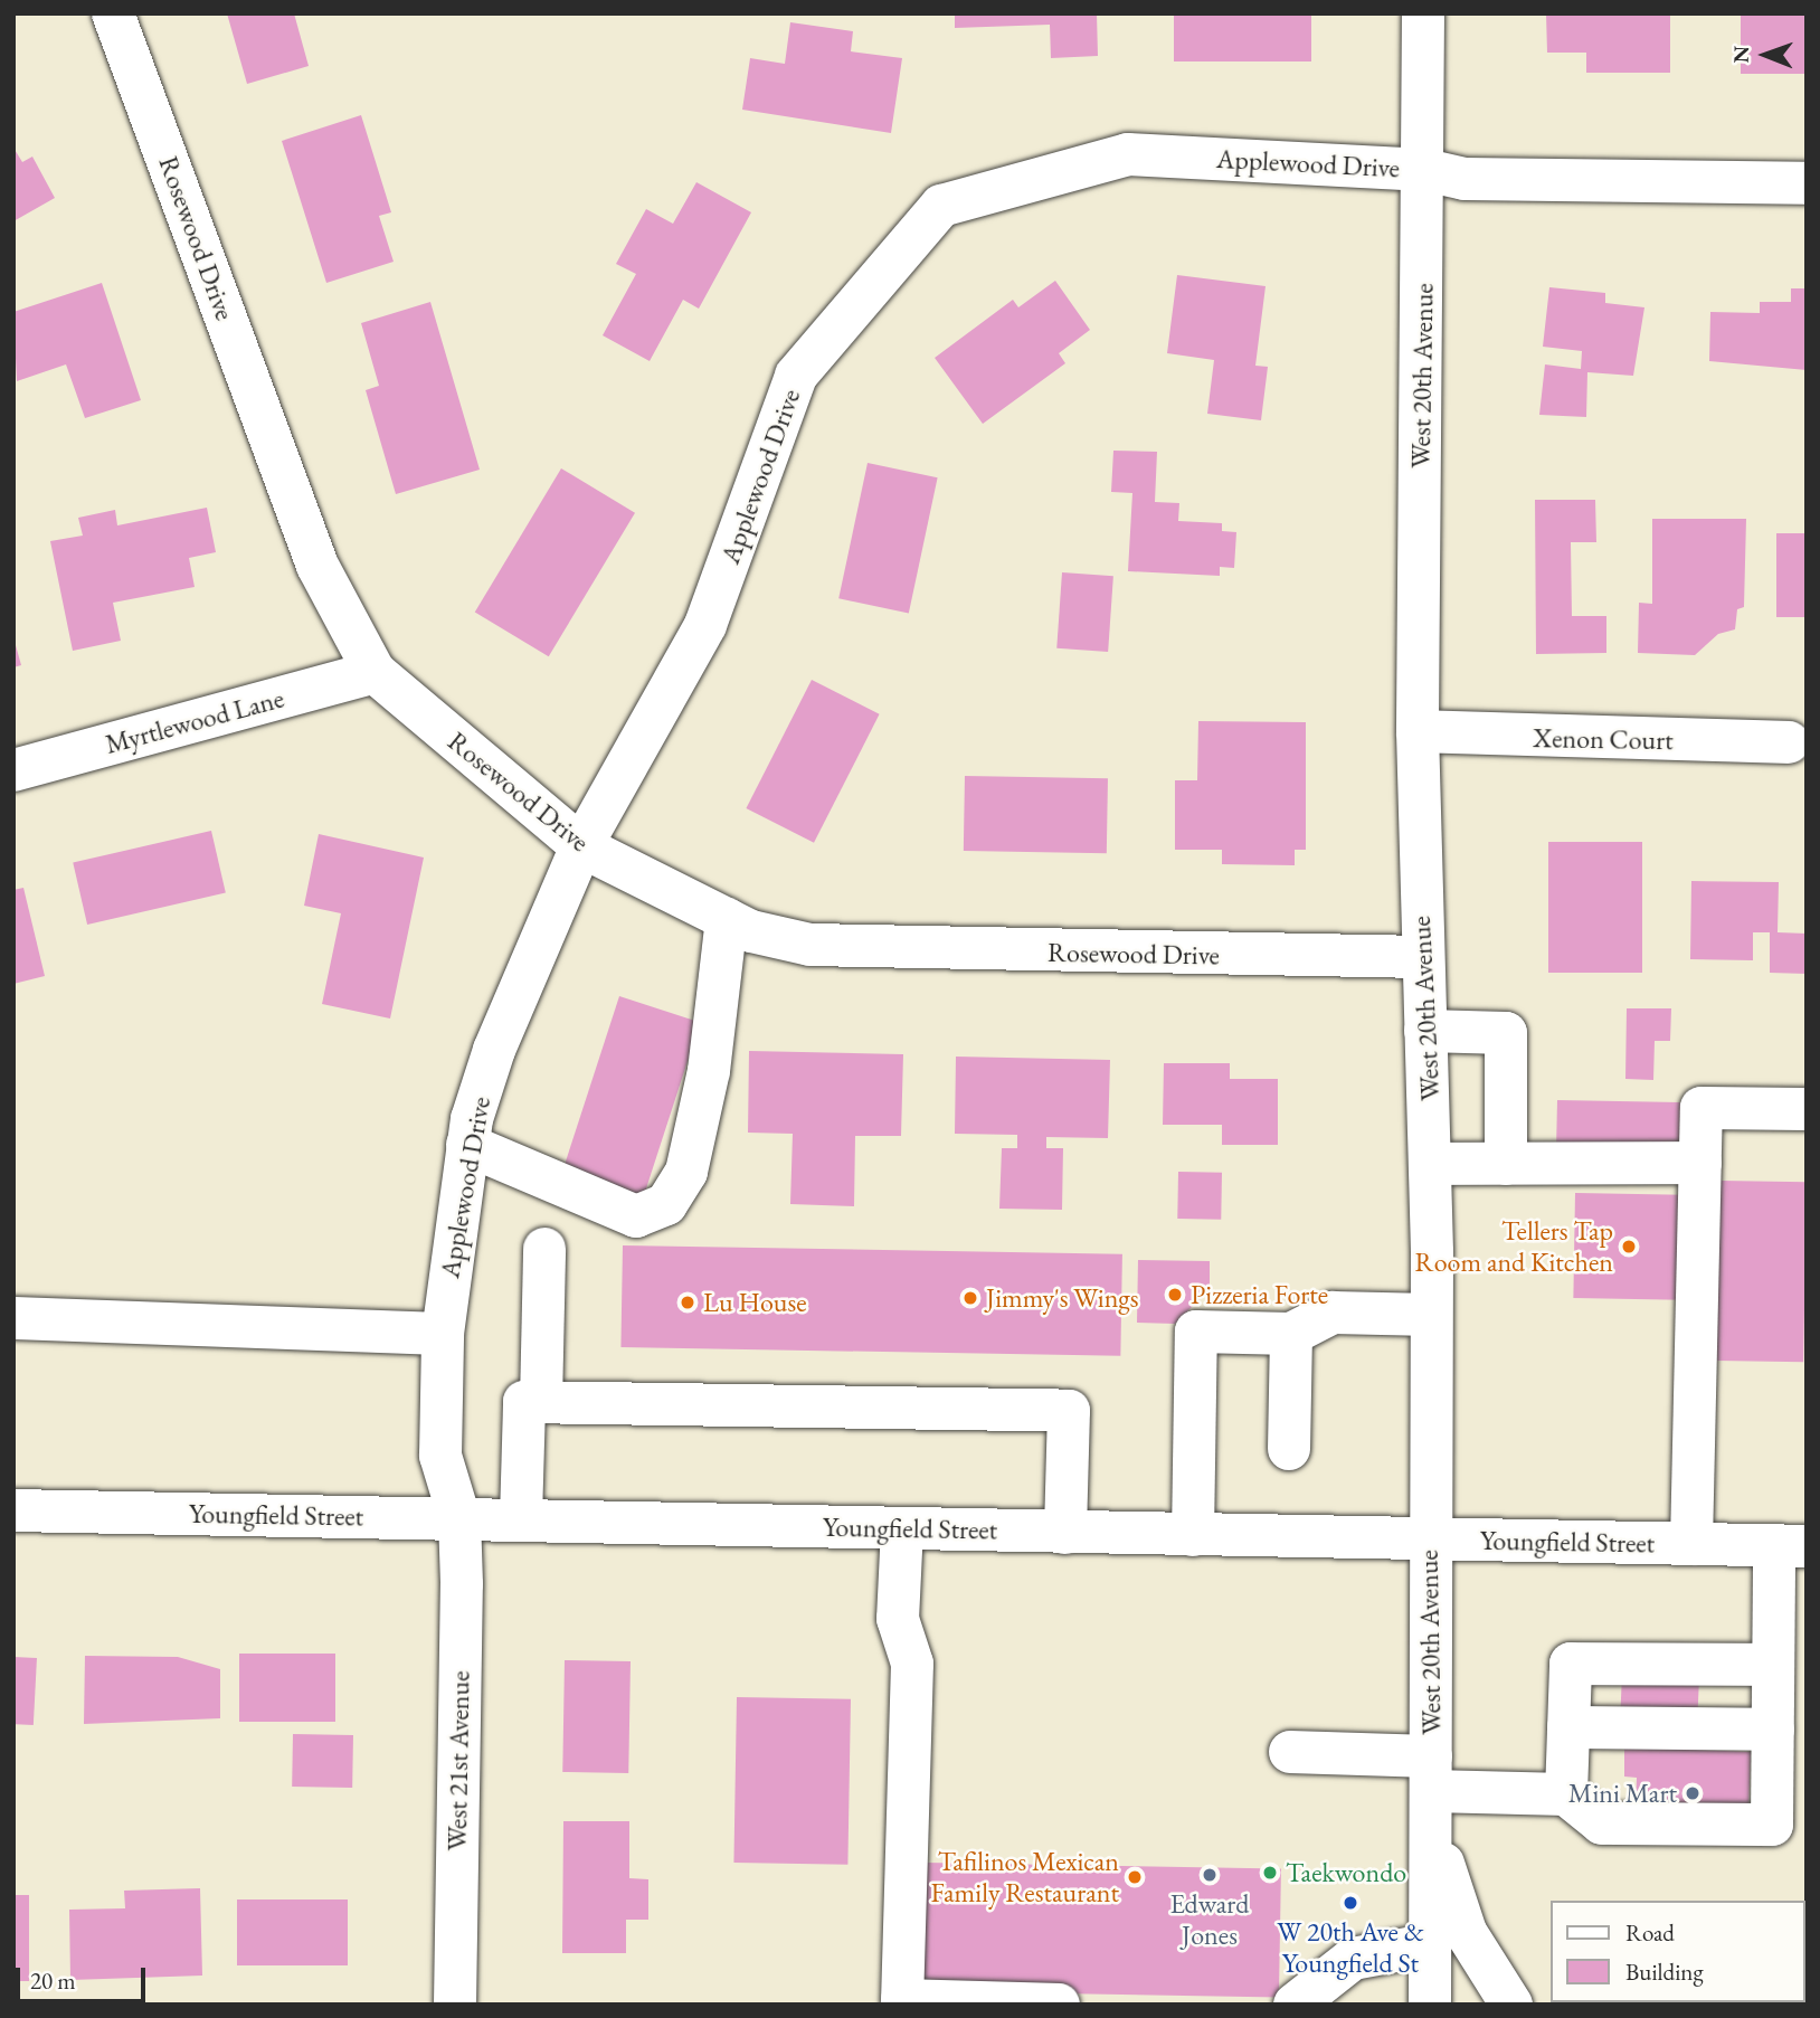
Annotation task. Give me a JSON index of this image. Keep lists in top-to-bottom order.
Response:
{
  "streets": {
    "street": [
      "Applewood Drive",
      "Rosewood Drive",
      "West 20th Avenue",
      "Myrtlewood Lane",
      "Xenon Court",
      "Youngfield Street",
      "West 21st Avenue"
    ]
  },
  "crossings": [
    ["Applewood Drive", "Rosewood Drive"],
    ["Applewood Drive", "West 20th Avenue"],
    ["Applewood Drive", "Youngfield Street"],
    ["Applewood Drive", "West 21st Avenue"],
    ["Rosewood Drive", "West 20th Avenue"],
    ["Rosewood Drive", "Myrtlewood Lane"],
    ["West 20th Avenue", "Xenon Court"],
    ["West 20th Avenue", "Youngfield Street"],
    ["Youngfield Street", "West 21st Avenue"]
  ],
  "places": [
    "Tellers Tap Room and Kitchen",
    "Pizzeria Forte",
    "Jimmy's Wings",
    "Lu House",
    "Mini Mart",
    "Taekwondo",
    "Edward Jones",
    "Tafilinos Mexican Family Restaurant",
    "W 20th Ave & Youngfield St"
  ],
  "legend": ["Road", "Building"],
  "scale_bar": "20 m",
  "north": "left"
}
